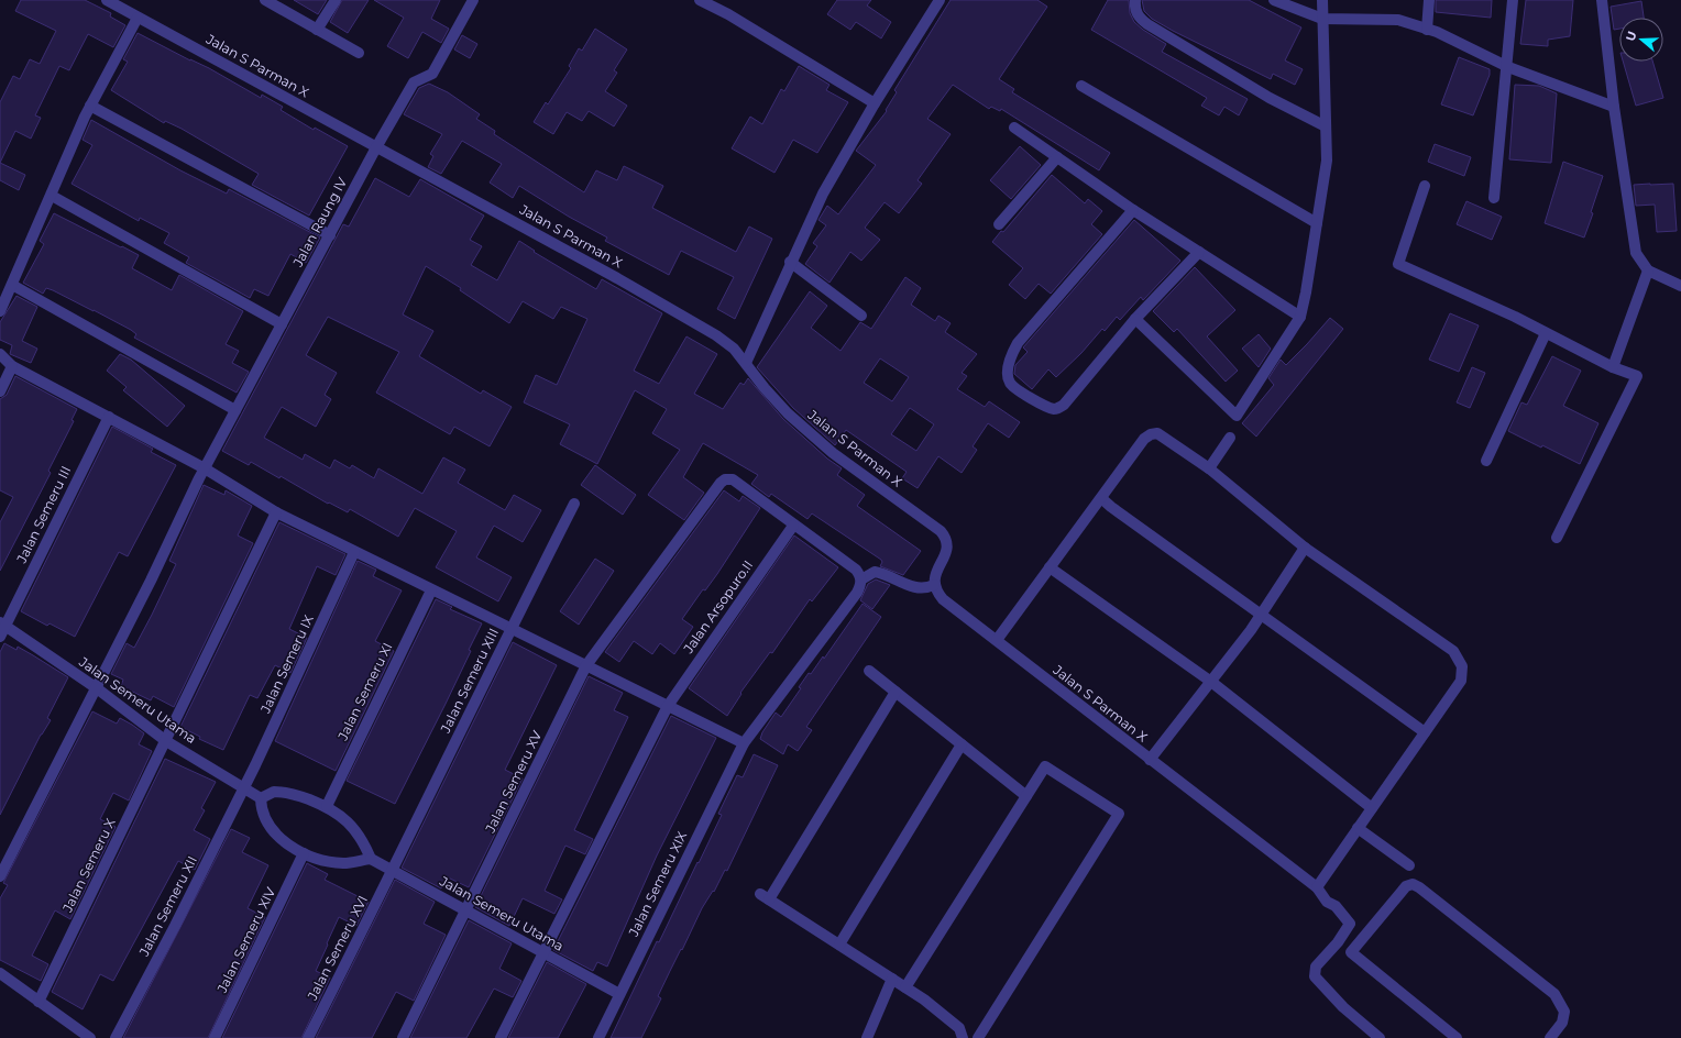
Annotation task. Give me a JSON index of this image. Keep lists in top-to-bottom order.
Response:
{
  "streets": {
    "street": [
      "Jalan S Parman X",
      "Jalan Raung IV",
      "Jalan Semeru III",
      "Jalan Arsopuro.II",
      "Jalan Semeru IX",
      "Jalan Semeru XIII",
      "Jalan Semeru XI",
      "Jalan Semeru Utama",
      "Jalan Semeru XV",
      "Jalan Semeru X",
      "Jalan Semeru XIX",
      "Jalan Semeru XII",
      "Jalan Semeru XIV",
      "Jalan Semeru XVI"
    ]
  },
  "crossings": [
    ["Jalan S Parman X", "Jalan Raung IV"],
    ["Jalan Raung IV", "Jalan Semeru Utama"],
    ["Jalan Semeru III", "Jalan Semeru Utama"],
    ["Jalan Arsopuro.II", "Jalan Semeru Utama"],
    ["Jalan Arsopuro.II", "Jalan Semeru XV"],
    ["Jalan Semeru IX", "Jalan Semeru Utama"],
    ["Jalan Semeru IX", "Jalan Semeru XII"],
    ["Jalan Semeru XIII", "Jalan Semeru Utama"],
    ["Jalan Semeru XIII", "Jalan Semeru XVI"],
    ["Jalan Semeru Utama", "Jalan Semeru XV"],
    ["Jalan Semeru Utama", "Jalan Semeru X"],
    ["Jalan Semeru Utama", "Jalan Semeru XIX"],
    ["Jalan Semeru Utama", "Jalan Semeru XII"],
    ["Jalan Semeru Utama", "Jalan Semeru XVI"]
  ],
  "north": "left"
}
